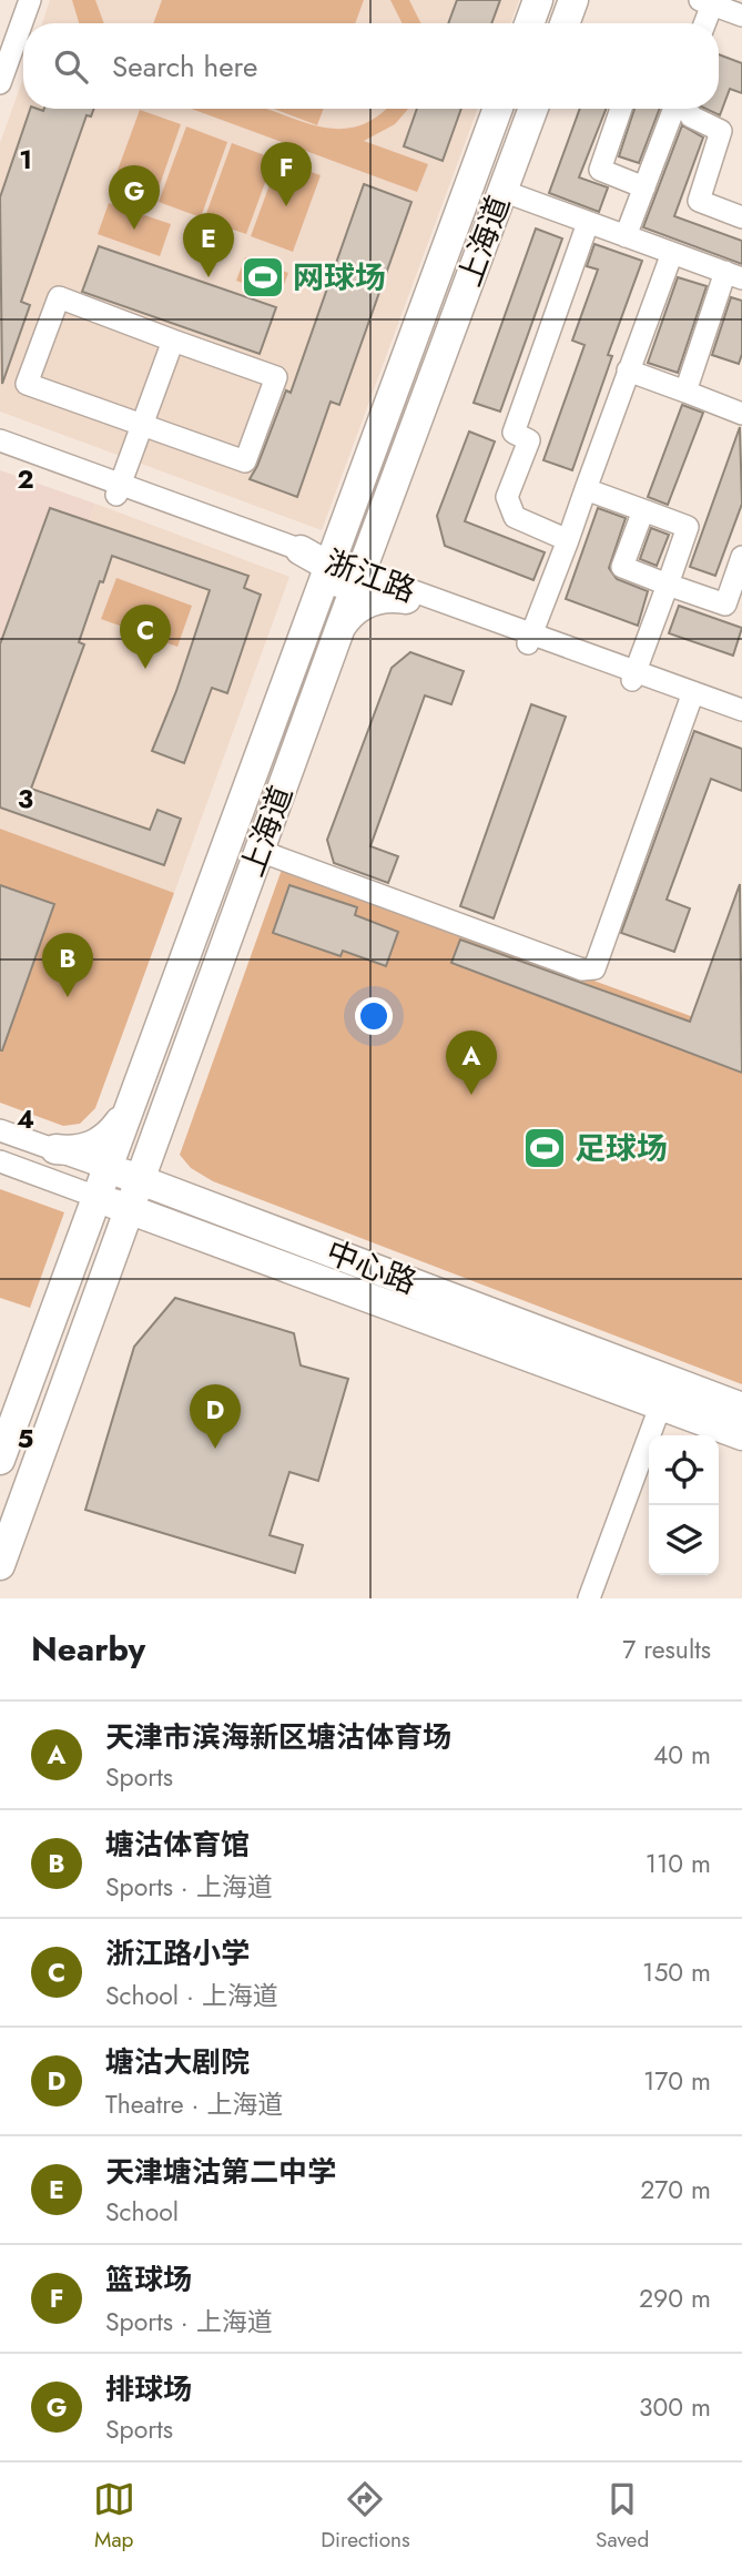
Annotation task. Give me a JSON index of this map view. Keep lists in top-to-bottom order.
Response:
{
  "streets": {
    "main road": ["上海道", "中心路"],
    "street": ["浙江路"]
  },
  "crossings": [
    ["上海道", "浙江路"],
    ["上海道", "中心路"]
  ],
  "places": {
    "sports": ["网球场", "足球场"]
  },
  "page": {
    "search": "Search here",
    "pins": [
      "F",
      "G",
      "E",
      "C",
      "B",
      "A",
      "D"
    ],
    "heading": ["Nearby", "7 results"],
    "list": [
      {
        "mark": "A",
        "name": "天津市滨海新区塘沽体育场",
        "note": "Sports",
        "value": "40 m"
      },
      {
        "mark": "B",
        "name": "塘沽体育馆",
        "note": "Sports · 上海道",
        "value": "110 m"
      },
      {
        "mark": "C",
        "name": "浙江路小学",
        "note": "School · 上海道",
        "value": "150 m"
      },
      {
        "mark": "D",
        "name": "塘沽大剧院",
        "note": "Theatre · 上海道",
        "value": "170 m"
      },
      {
        "mark": "E",
        "name": "天津塘沽第二中学",
        "note": "School",
        "value": "270 m"
      },
      {
        "mark": "F",
        "name": "篮球场",
        "note": "Sports · 上海道",
        "value": "290 m"
      },
      {
        "mark": "G",
        "name": "排球场",
        "note": "Sports",
        "value": "300 m"
      }
    ],
    "nav": ["Map", "Directions", "Saved"]
  },
  "grid": {
    "rows": [
      "1",
      "2",
      "3",
      "4",
      "5"
    ]
  }
}
